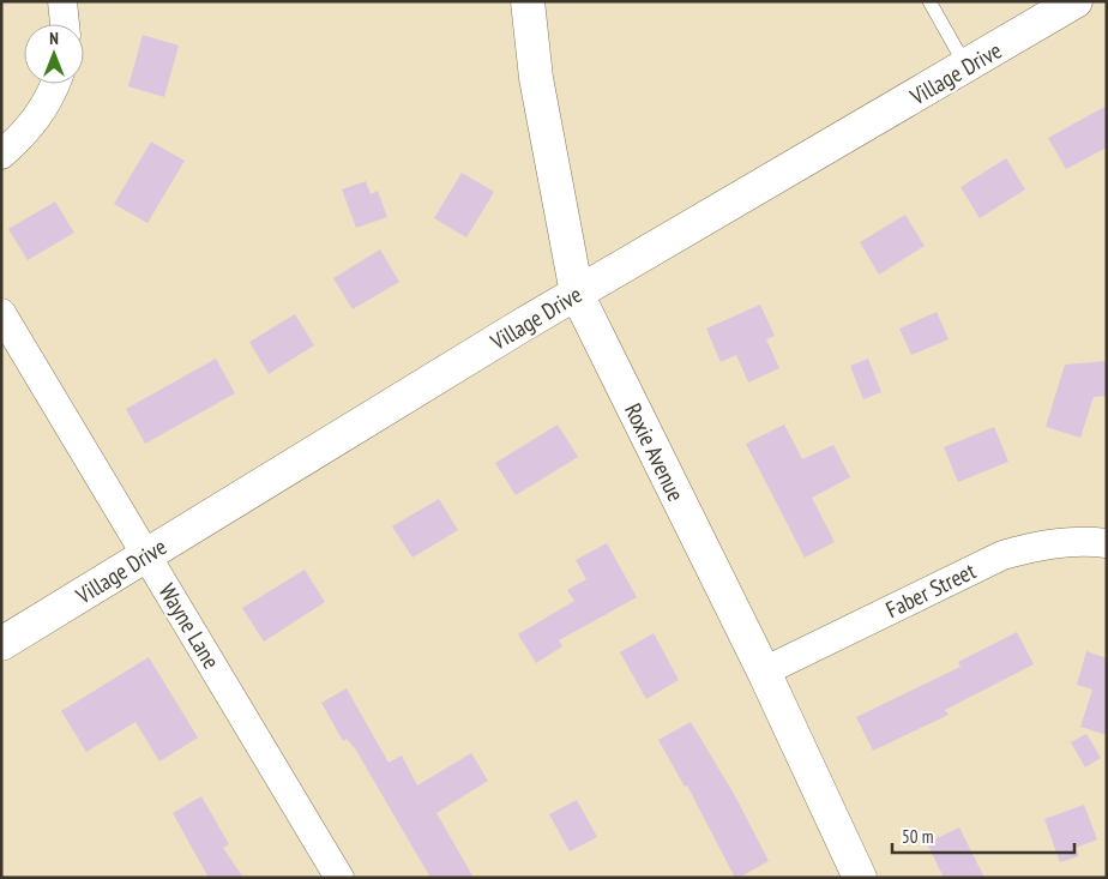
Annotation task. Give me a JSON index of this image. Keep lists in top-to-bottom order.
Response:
{
  "streets": {
    "main road": ["Village Drive", "Roxie Avenue"],
    "street": ["Faber Street", "Wayne Lane"]
  },
  "crossings": [
    ["Village Drive", "Roxie Avenue"],
    ["Village Drive", "Wayne Lane"],
    ["Roxie Avenue", "Faber Street"]
  ],
  "scale_bar": "50 m",
  "north": "top"
}
